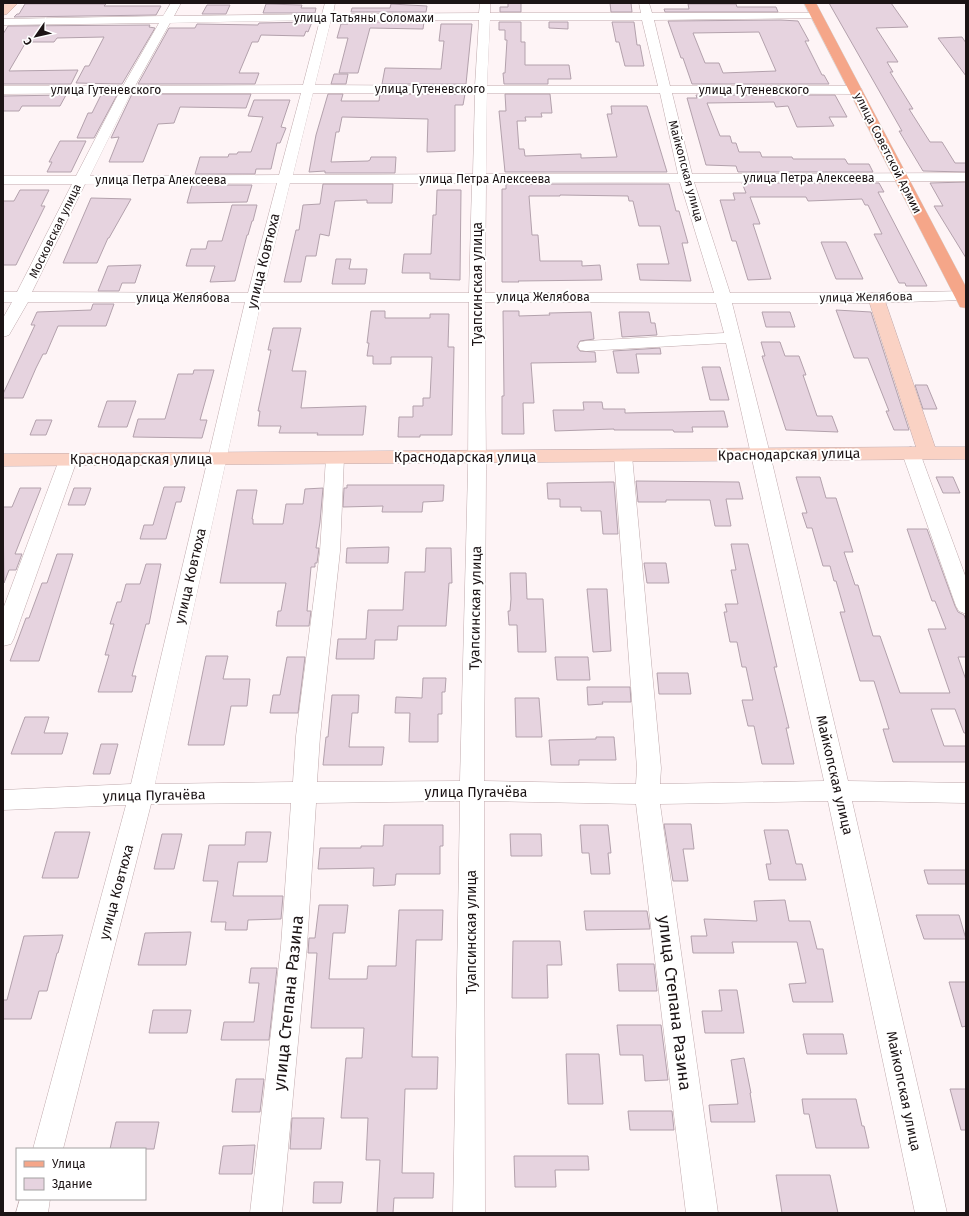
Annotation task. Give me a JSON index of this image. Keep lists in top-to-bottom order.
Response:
{
  "streets": {
    "main road": ["улица Советской Армии", "Краснодарская улица"],
    "street": [
      "улица Татьяны Соломахи",
      "улица Гутеневского",
      "Майкопская улица",
      "улица Петра Алексеева",
      "Московская улица",
      "улица Ковтюха",
      "Туапсинская улица",
      "улица Желябова",
      "улица Пугачёва",
      "улица Степана Разина"
    ]
  },
  "crossings": [
    ["улица Татьяны Соломахи", "улица Советской Армии"],
    ["улица Татьяны Соломахи", "Майкопская улица"],
    ["улица Татьяны Соломахи", "Московская улица"],
    ["улица Татьяны Соломахи", "улица Ковтюха"],
    ["улица Татьяны Соломахи", "Туапсинская улица"],
    ["улица Гутеневского", "улица Советской Армии"],
    ["улица Гутеневского", "Майкопская улица"],
    ["улица Гутеневского", "Московская улица"],
    ["улица Гутеневского", "улица Ковтюха"],
    ["улица Гутеневского", "Туапсинская улица"],
    ["улица Советской Армии", "улица Петра Алексеева"],
    ["улица Советской Армии", "улица Желябова"],
    ["Майкопская улица", "улица Петра Алексеева"],
    ["Майкопская улица", "улица Желябова"],
    ["Майкопская улица", "Краснодарская улица"],
    ["Майкопская улица", "улица Пугачёва"],
    ["улица Петра Алексеева", "Московская улица"],
    ["улица Петра Алексеева", "улица Ковтюха"],
    ["улица Петра Алексеева", "Туапсинская улица"],
    ["Московская улица", "улица Желябова"],
    ["улица Ковтюха", "улица Желябова"],
    ["улица Ковтюха", "Краснодарская улица"],
    ["улица Ковтюха", "улица Пугачёва"],
    ["Туапсинская улица", "улица Желябова"],
    ["Туапсинская улица", "Краснодарская улица"],
    ["Туапсинская улица", "улица Пугачёва"],
    ["улица Пугачёва", "улица Степана Разина"]
  ],
  "legend": ["Улица", "Здание"],
  "north": "bottom left"
}
